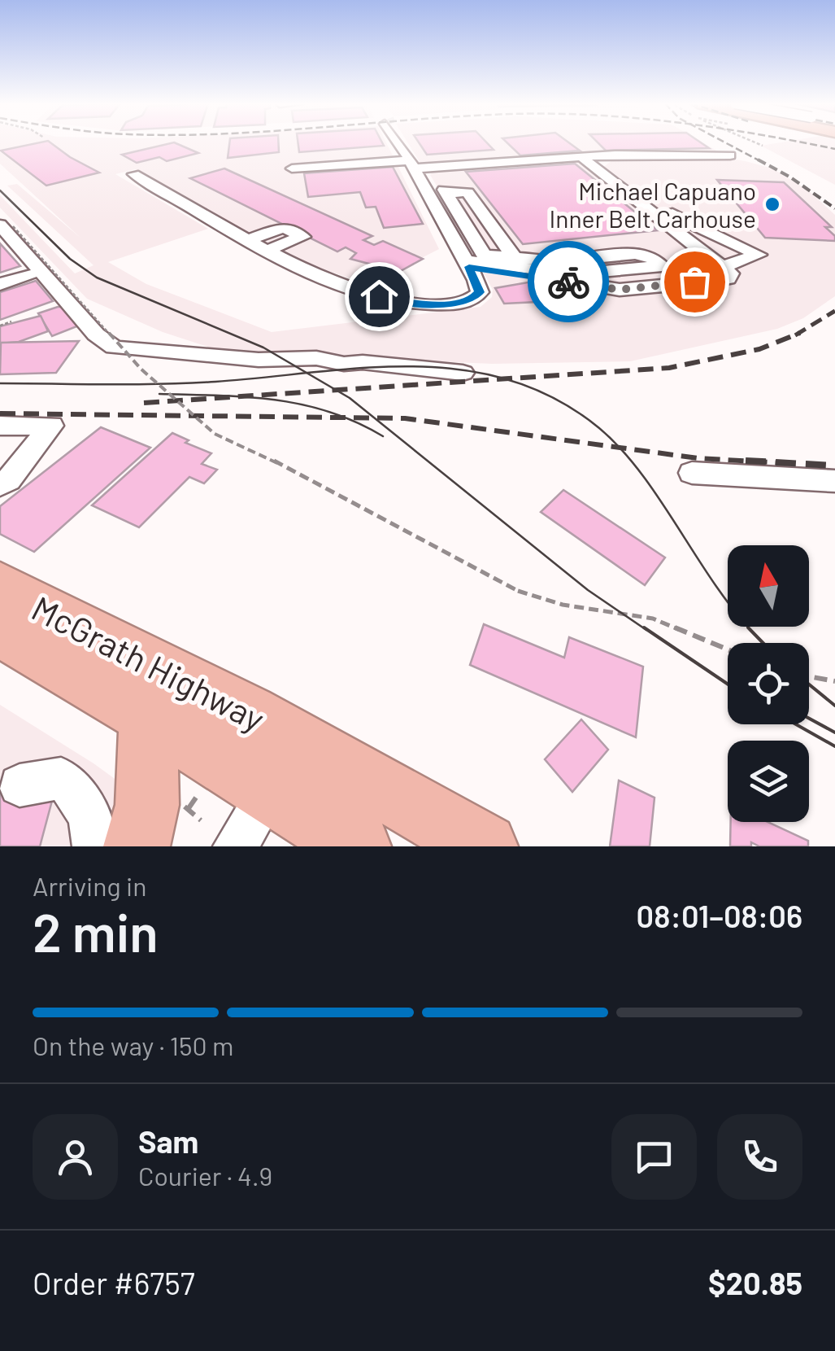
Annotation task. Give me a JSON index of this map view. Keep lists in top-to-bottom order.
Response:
{
  "streets": {
    "highway": ["McGrath Highway"]
  },
  "places": ["Michael Capuano Inner Belt Carhouse"],
  "north": "top",
  "page": {
    "heading": ["2 min", "Arriving in", "08:01–08:06"],
    "panel": [
      "Sam",
      "Courier · 4.9",
      "Order #6757",
      "$20.85"
    ],
    "bar": "On the way · 150 m"
  }
}
